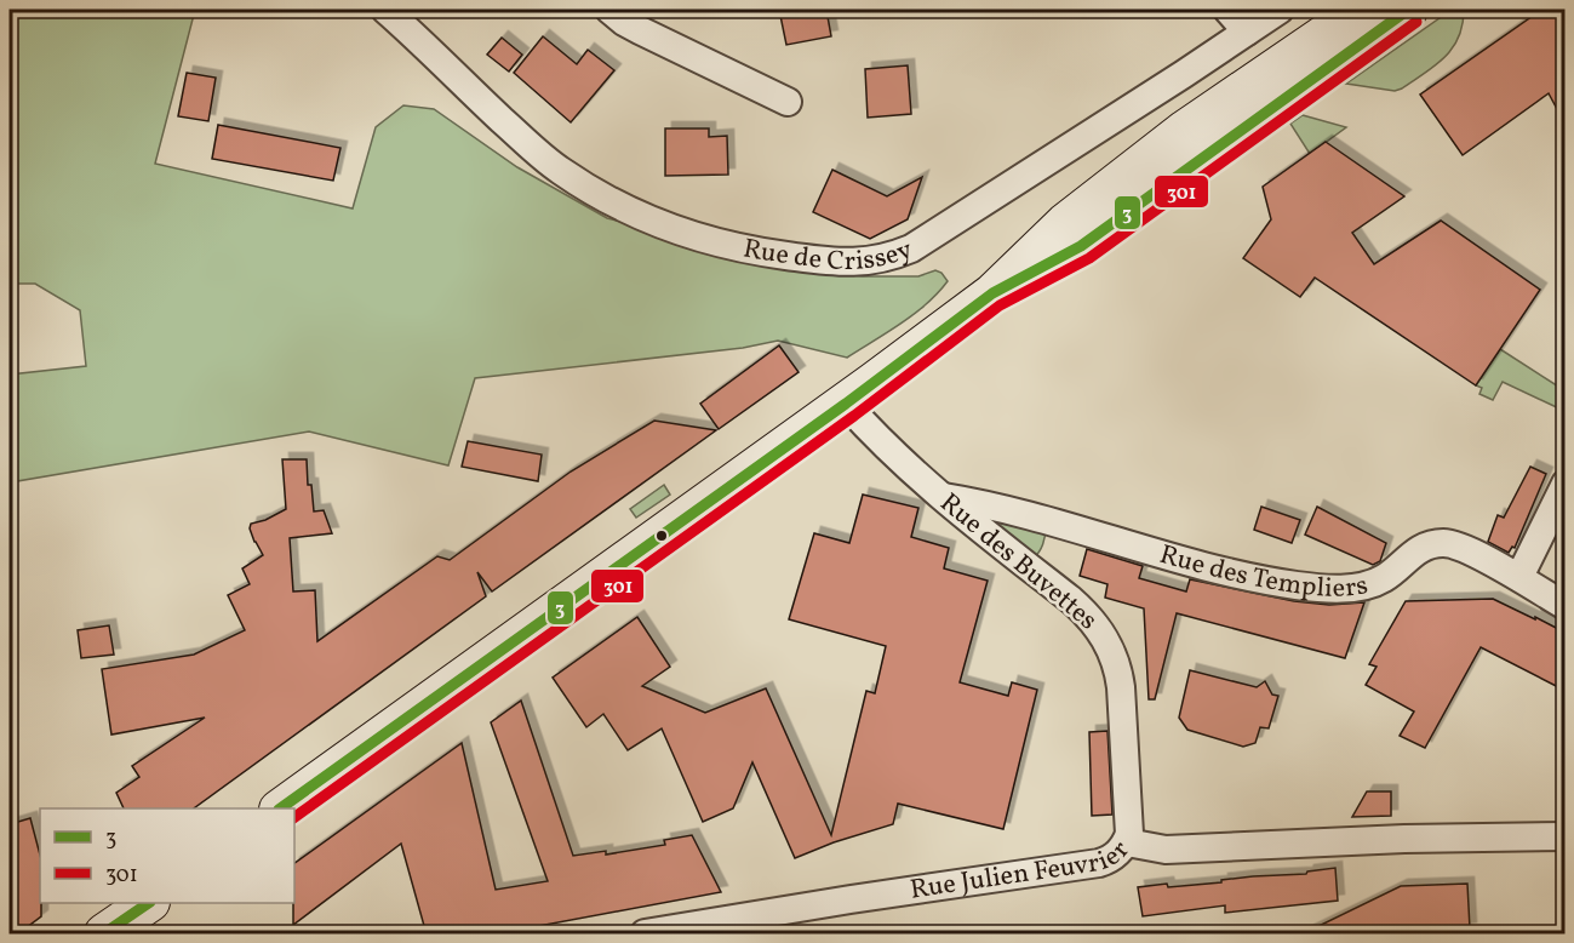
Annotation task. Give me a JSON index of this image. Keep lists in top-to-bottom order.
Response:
{
  "streets": {
    "street": [
      "Rue de Crissey",
      "Rue des Buvettes",
      "Rue des Templiers",
      "Rue Julien Feuvrier"
    ]
  },
  "crossings": [
    ["Rue des Buvettes", "Rue des Templiers"],
    ["Rue des Buvettes", "Rue Julien Feuvrier"]
  ],
  "lines": ["transit line 3", "transit line 301"],
  "legend": ["3", "301"]
}
